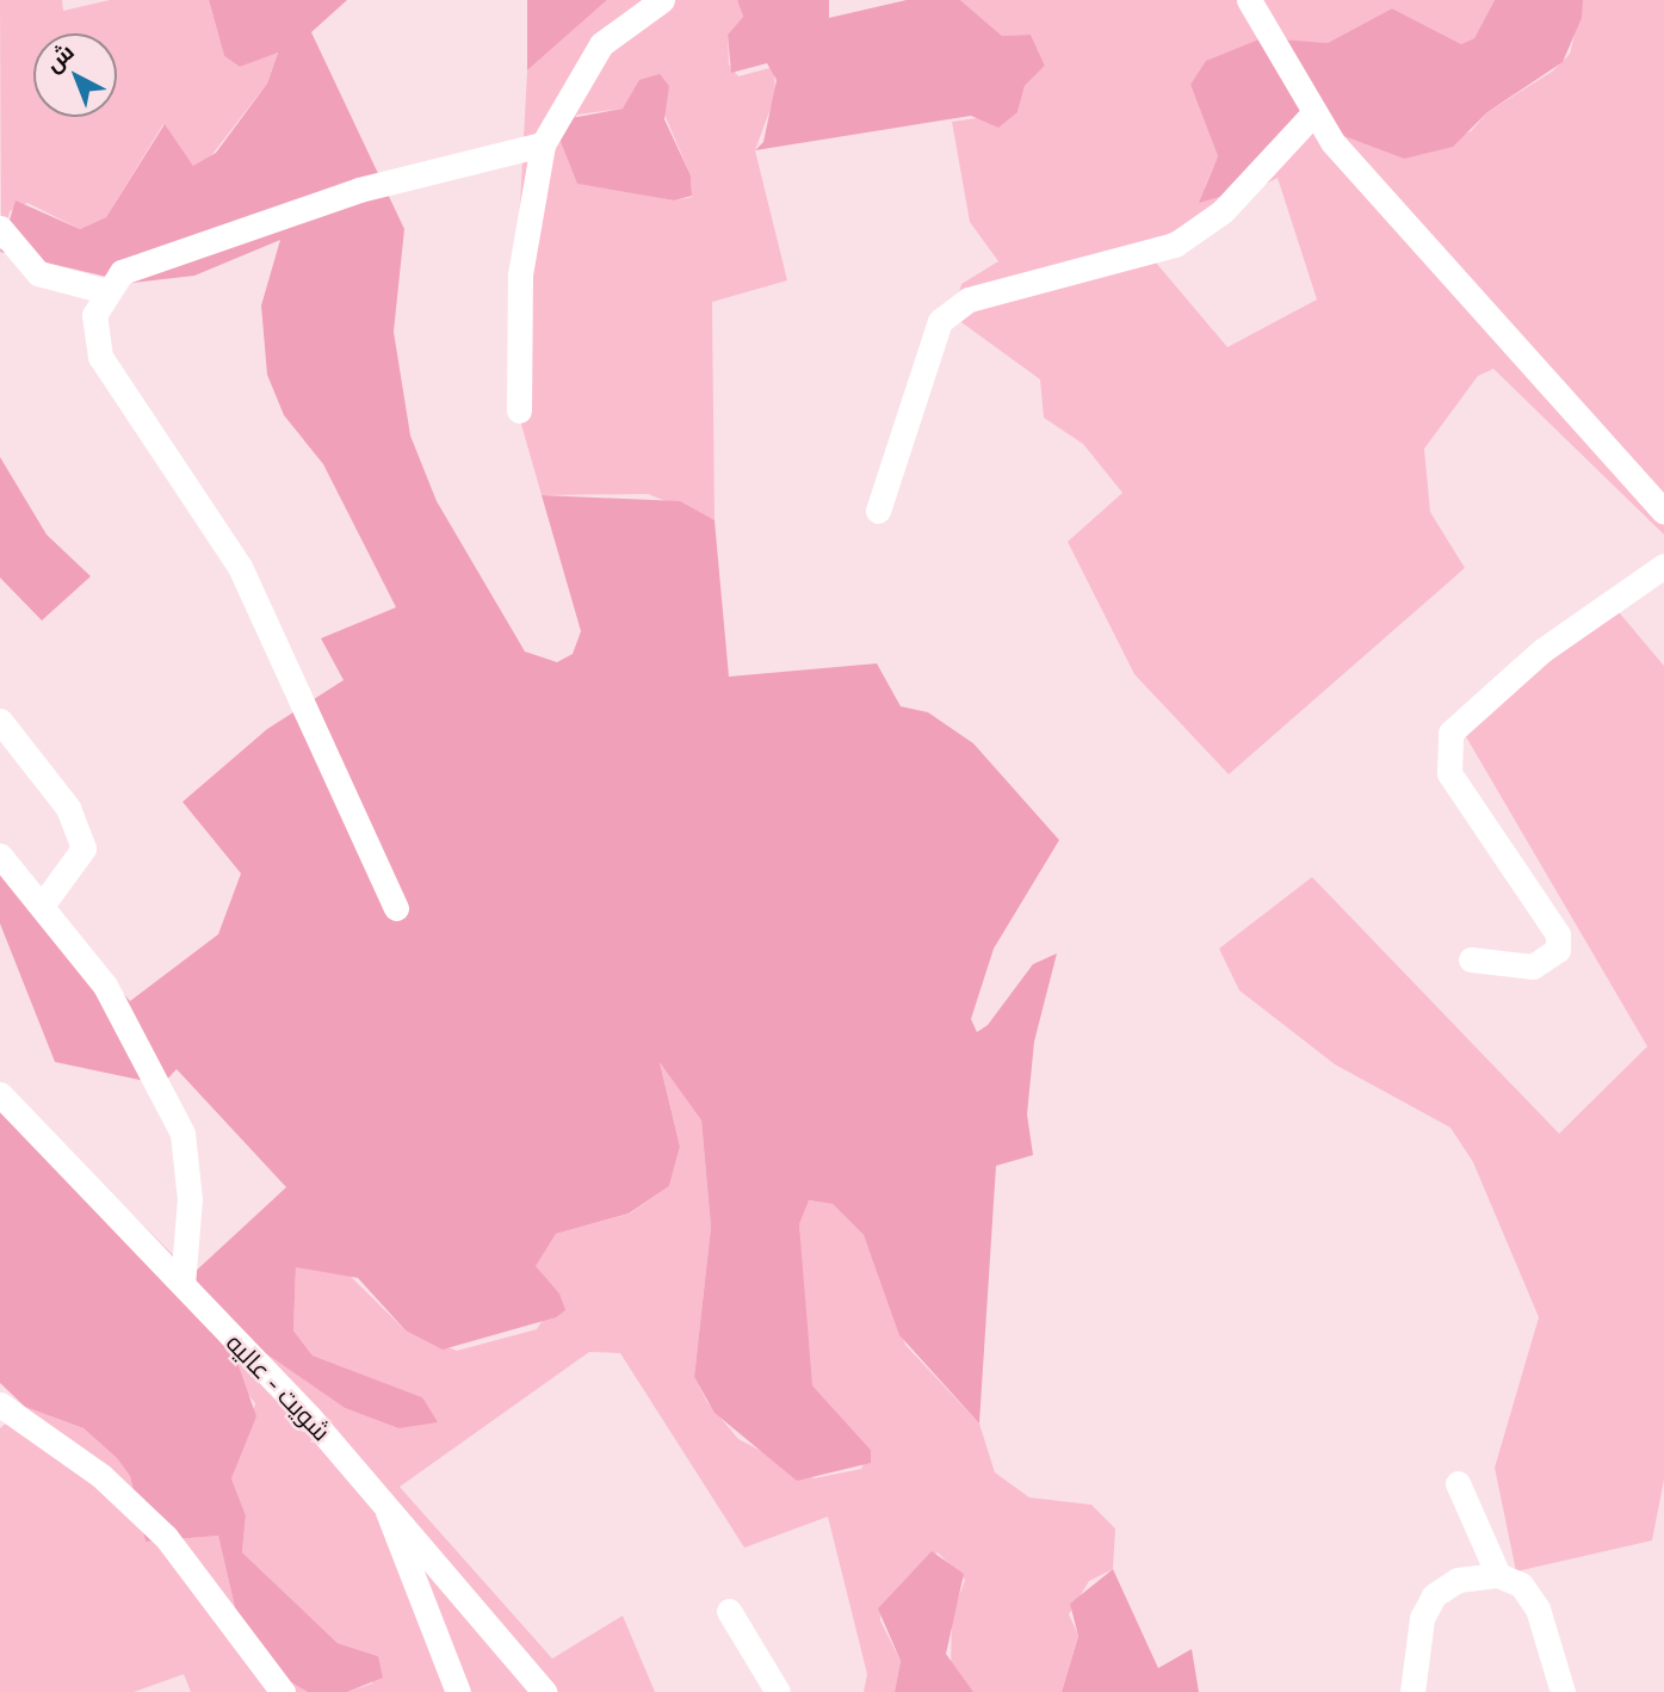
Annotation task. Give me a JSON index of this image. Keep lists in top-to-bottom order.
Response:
{
  "streets": {
    "street": ["شويت - عاليه"]
  },
  "north": "top left"
}
